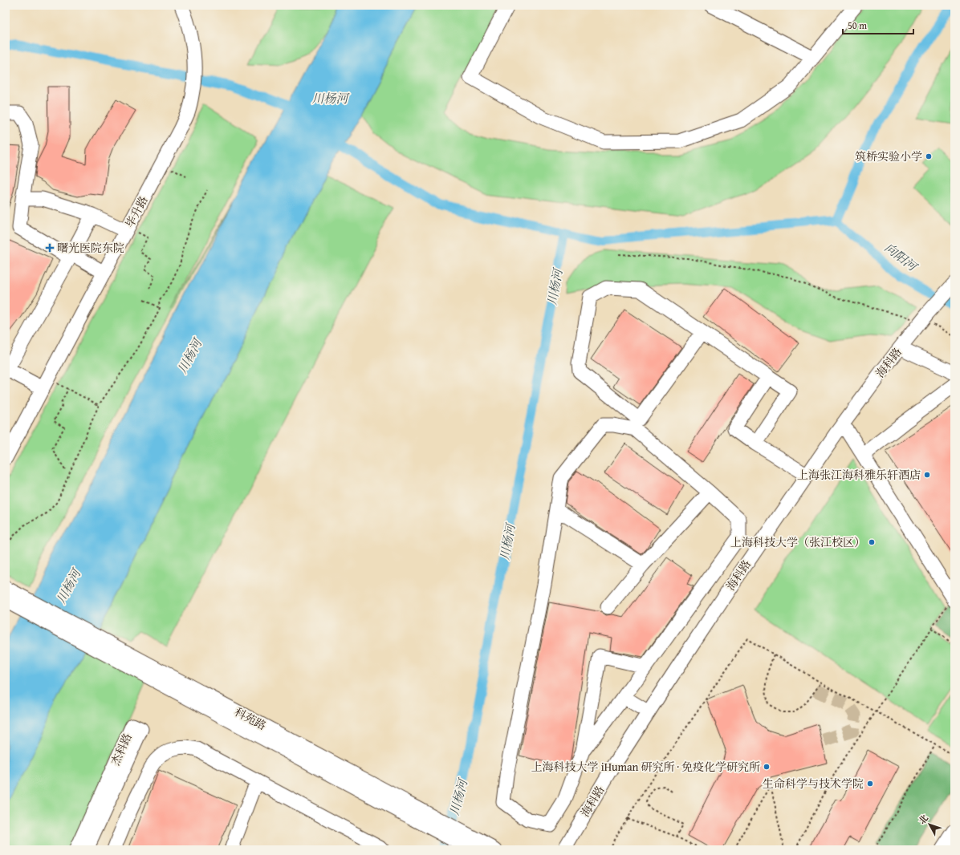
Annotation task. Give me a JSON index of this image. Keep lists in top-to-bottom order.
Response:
{
  "streets": {
    "street": [
      "毕升路",
      "海科路",
      "科苑路",
      "杰科路"
    ]
  },
  "water": ["川杨河", "向阳河"],
  "places": {
    "other": [
      "筑桥实验小学",
      "上海张江海科雅乐轩酒店",
      "上海科技大学（张江校区）",
      "上海科技大学 iHuman 研究所 · 免疫化学研究所",
      "生命科学与技术学院"
    ],
    "health": ["曙光医院东院"]
  },
  "scale_bar": "50 m",
  "north": "top left"
}
